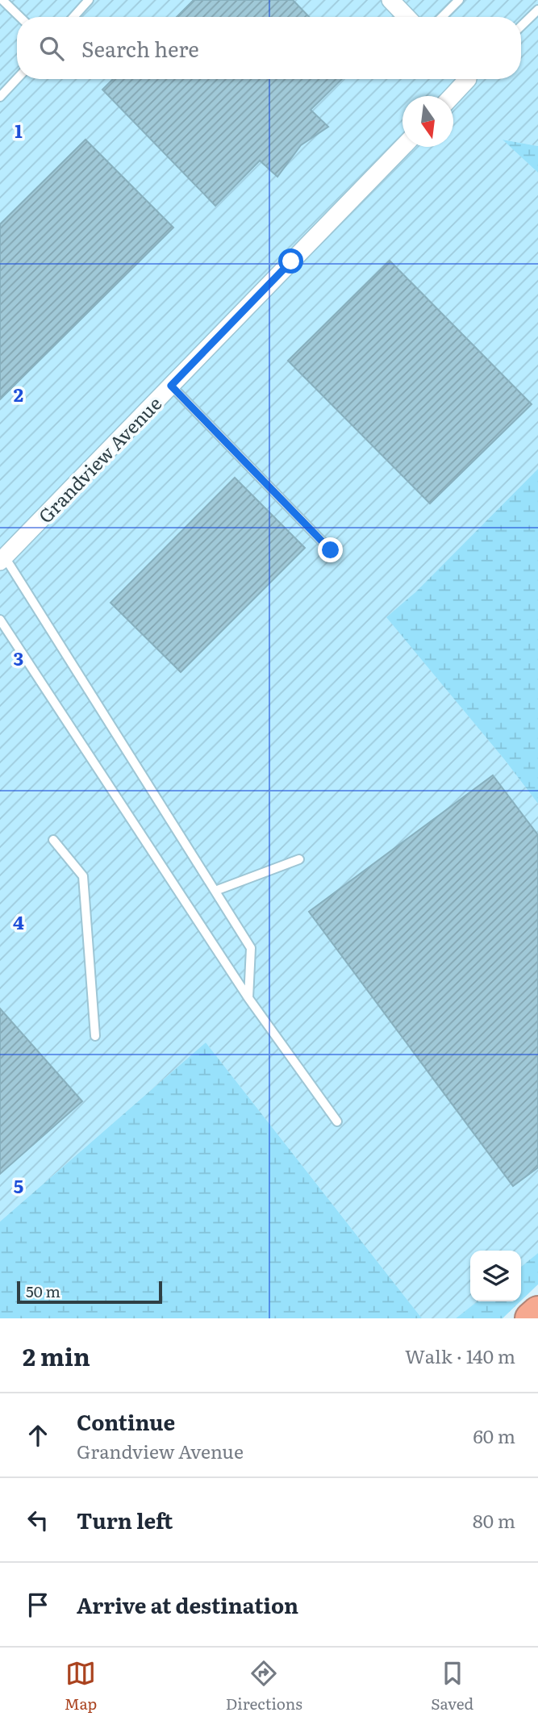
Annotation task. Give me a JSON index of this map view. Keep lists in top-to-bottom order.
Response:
{
  "streets": {
    "street": ["Grandview Avenue"]
  },
  "scale_bar": "50 m",
  "north": "bottom",
  "page": {
    "search": "Search here",
    "scale": "50 m",
    "heading": ["2 min", "Walk · 140 m"],
    "list": [
      ["Continue", "Grandview Avenue", "60 m"],
      ["Turn left", "80 m"],
      "Arrive at destination"
    ],
    "nav": ["Map", "Directions", "Saved"]
  },
  "grid": {
    "rows": [
      "1",
      "2",
      "3",
      "4",
      "5"
    ]
  }
}
